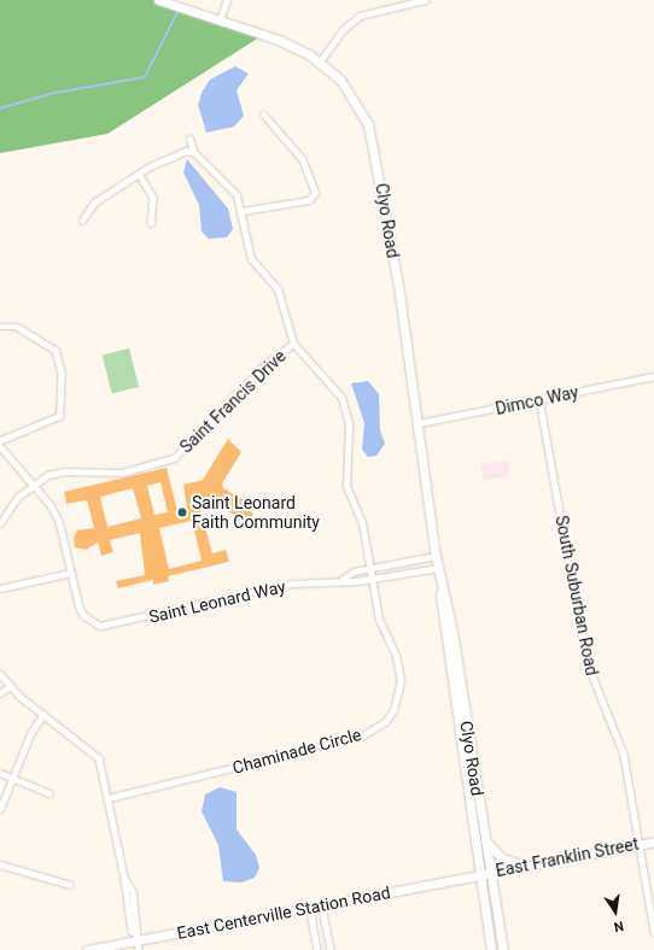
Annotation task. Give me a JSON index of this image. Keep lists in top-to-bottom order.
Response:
{
  "streets": {
    "street": [
      "Clyo Road",
      "Dimco Way",
      "Saint Francis Drive",
      "South Suburban Road",
      "Saint Leonard Way",
      "Chaminade Circle",
      "East Franklin Street",
      "East Centerville Station Road"
    ]
  },
  "crossings": [
    ["Clyo Road", "Dimco Way"],
    ["Clyo Road", "Saint Leonard Way"],
    ["Clyo Road", "East Franklin Street"],
    ["Clyo Road", "East Centerville Station Road"],
    ["Dimco Way", "South Suburban Road"],
    ["Saint Francis Drive", "Chaminade Circle"],
    ["South Suburban Road", "East Franklin Street"],
    ["Saint Leonard Way", "Chaminade Circle"],
    ["East Franklin Street", "East Centerville Station Road"]
  ],
  "places": ["Saint Leonard Faith Community"],
  "north": "bottom"
}
